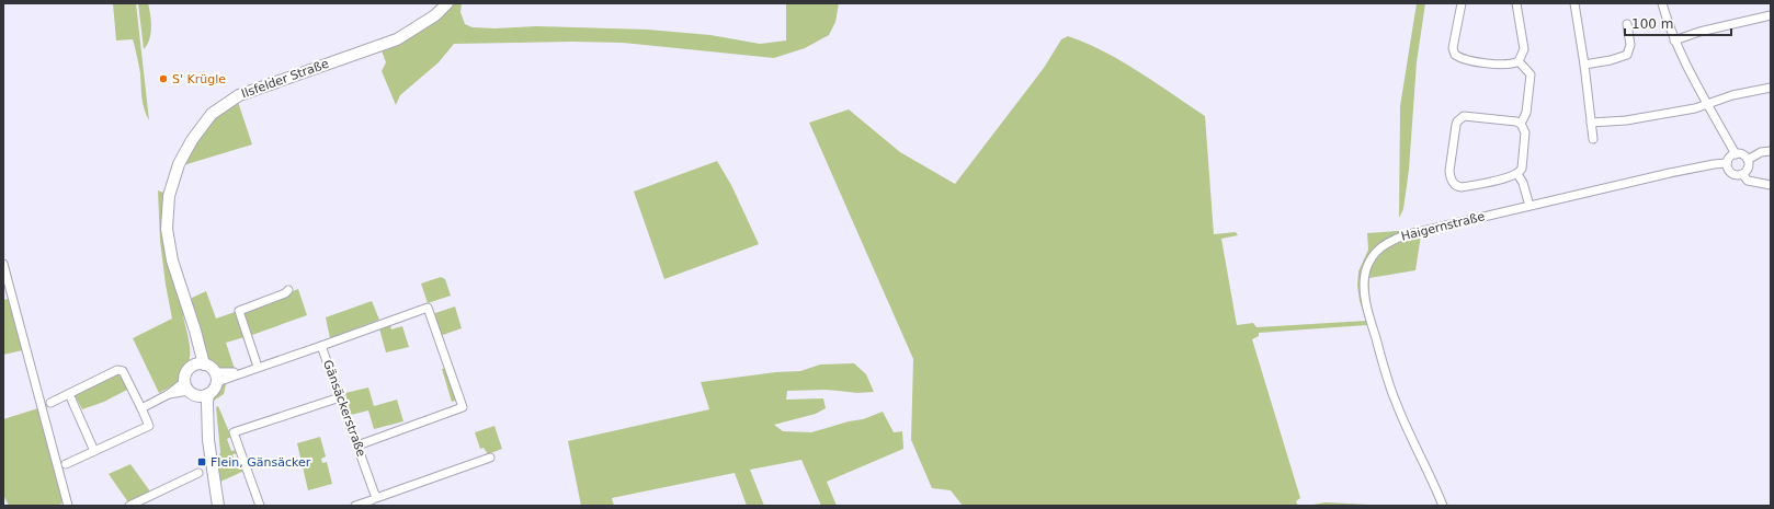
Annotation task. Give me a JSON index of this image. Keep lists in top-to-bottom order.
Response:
{
  "streets": {
    "main road": ["Ilsfelder Straße"],
    "street": ["Haigernstraße", "Gänsäckerstraße"]
  },
  "crossings": [
    ["Ilsfelder Straße", "Gänsäckerstraße"]
  ],
  "places": {
    "other": ["S' Krügle"],
    "transit": ["Flein, Gänsäcker"]
  },
  "scale_bar": "100 m"
}
